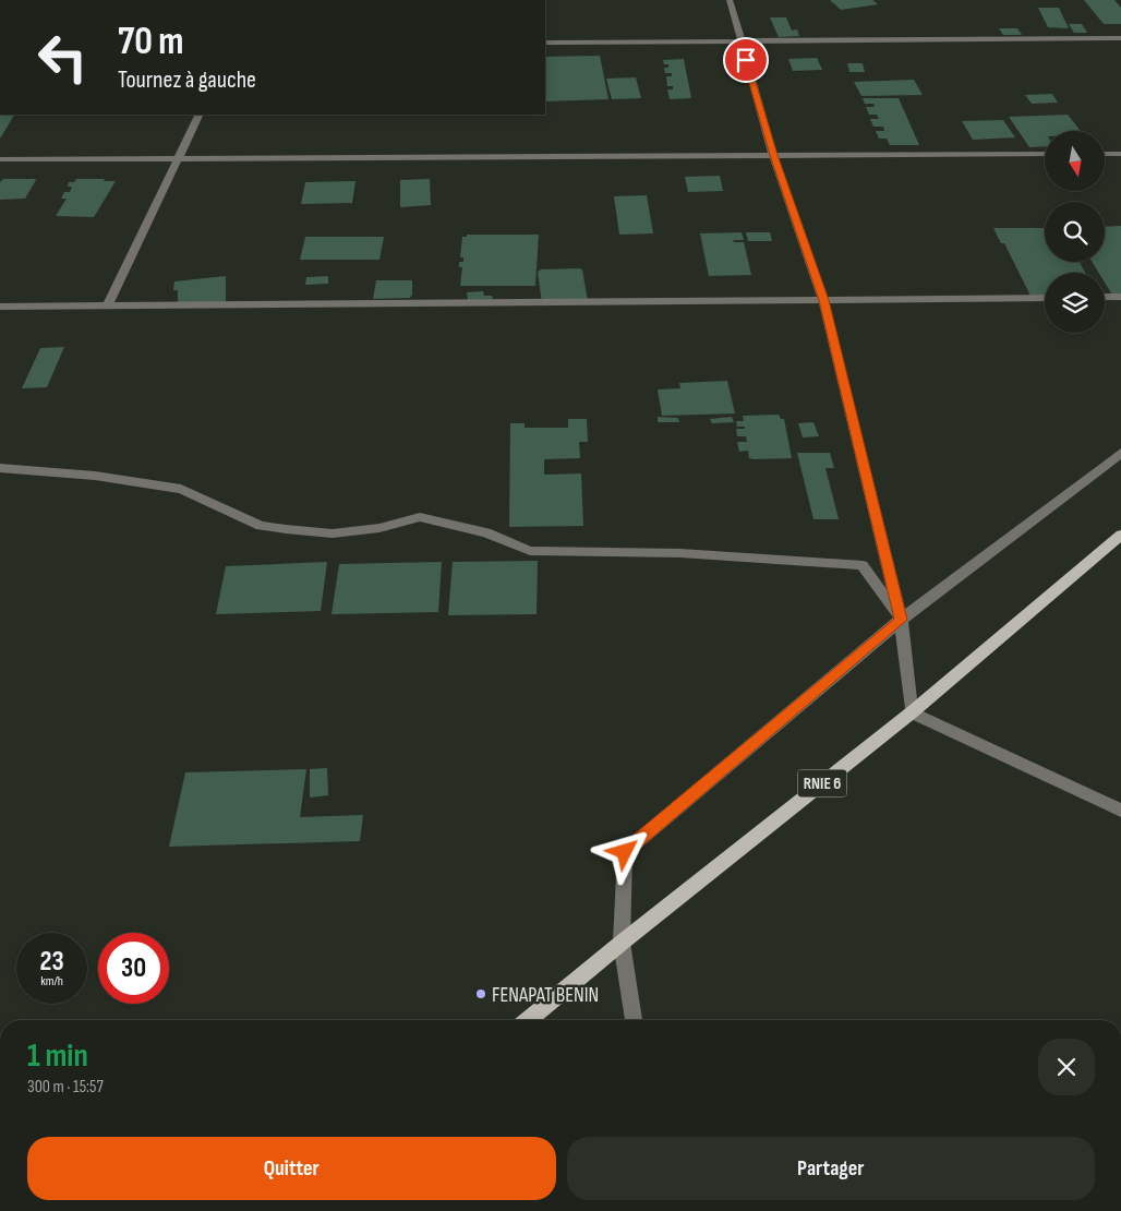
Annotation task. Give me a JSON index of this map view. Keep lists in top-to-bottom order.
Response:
{
  "streets": {
    "main road": ["RNIE 6"]
  },
  "places": ["FENAPAT BENIN"],
  "north": "bottom",
  "page": {
    "turn": ["70 m", "Tournez à gauche"],
    "speed": "23 km/h",
    "limit": "30",
    "heading": ["1 min", "300 m · 15:57"],
    "buttons": ["Quitter", "Partager"]
  }
}
